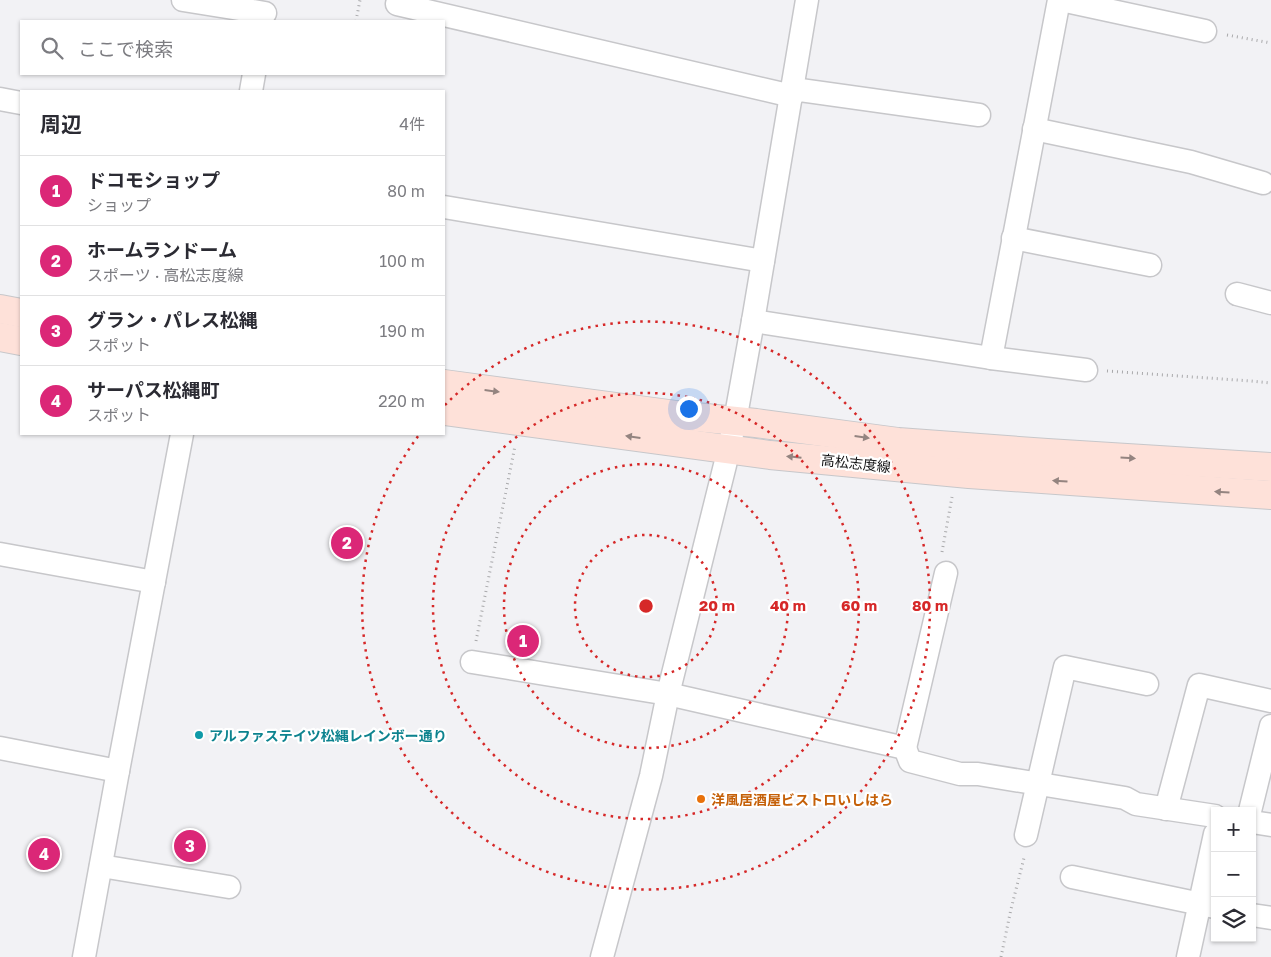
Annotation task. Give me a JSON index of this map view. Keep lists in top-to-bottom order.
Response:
{
  "streets": {
    "main road": ["高松志度線"]
  },
  "places": ["アルファステイツ松縄レインボー通り", "洋風居酒屋ビストロいしはら"],
  "page": {
    "search": "ここで検索",
    "heading": ["周辺", "4件"],
    "list": [
      {
        "mark": "1",
        "name": "ドコモショップ",
        "note": "ショップ",
        "value": "80 m"
      },
      {
        "mark": "2",
        "name": "ホームランドーム",
        "note": "スポーツ · 高松志度線",
        "value": "100 m"
      },
      {
        "mark": "3",
        "name": "グラン・パレス松縄",
        "note": "スポット",
        "value": "190 m"
      },
      {
        "mark": "4",
        "name": "サーパス松縄町",
        "note": "スポット",
        "value": "220 m"
      }
    ],
    "pins": [
      "2",
      "1",
      "3",
      "4"
    ],
    "map_buttons": ["+", "−"]
  },
  "rings": [
    "20 m",
    "40 m",
    "60 m",
    "80 m"
  ]
}
